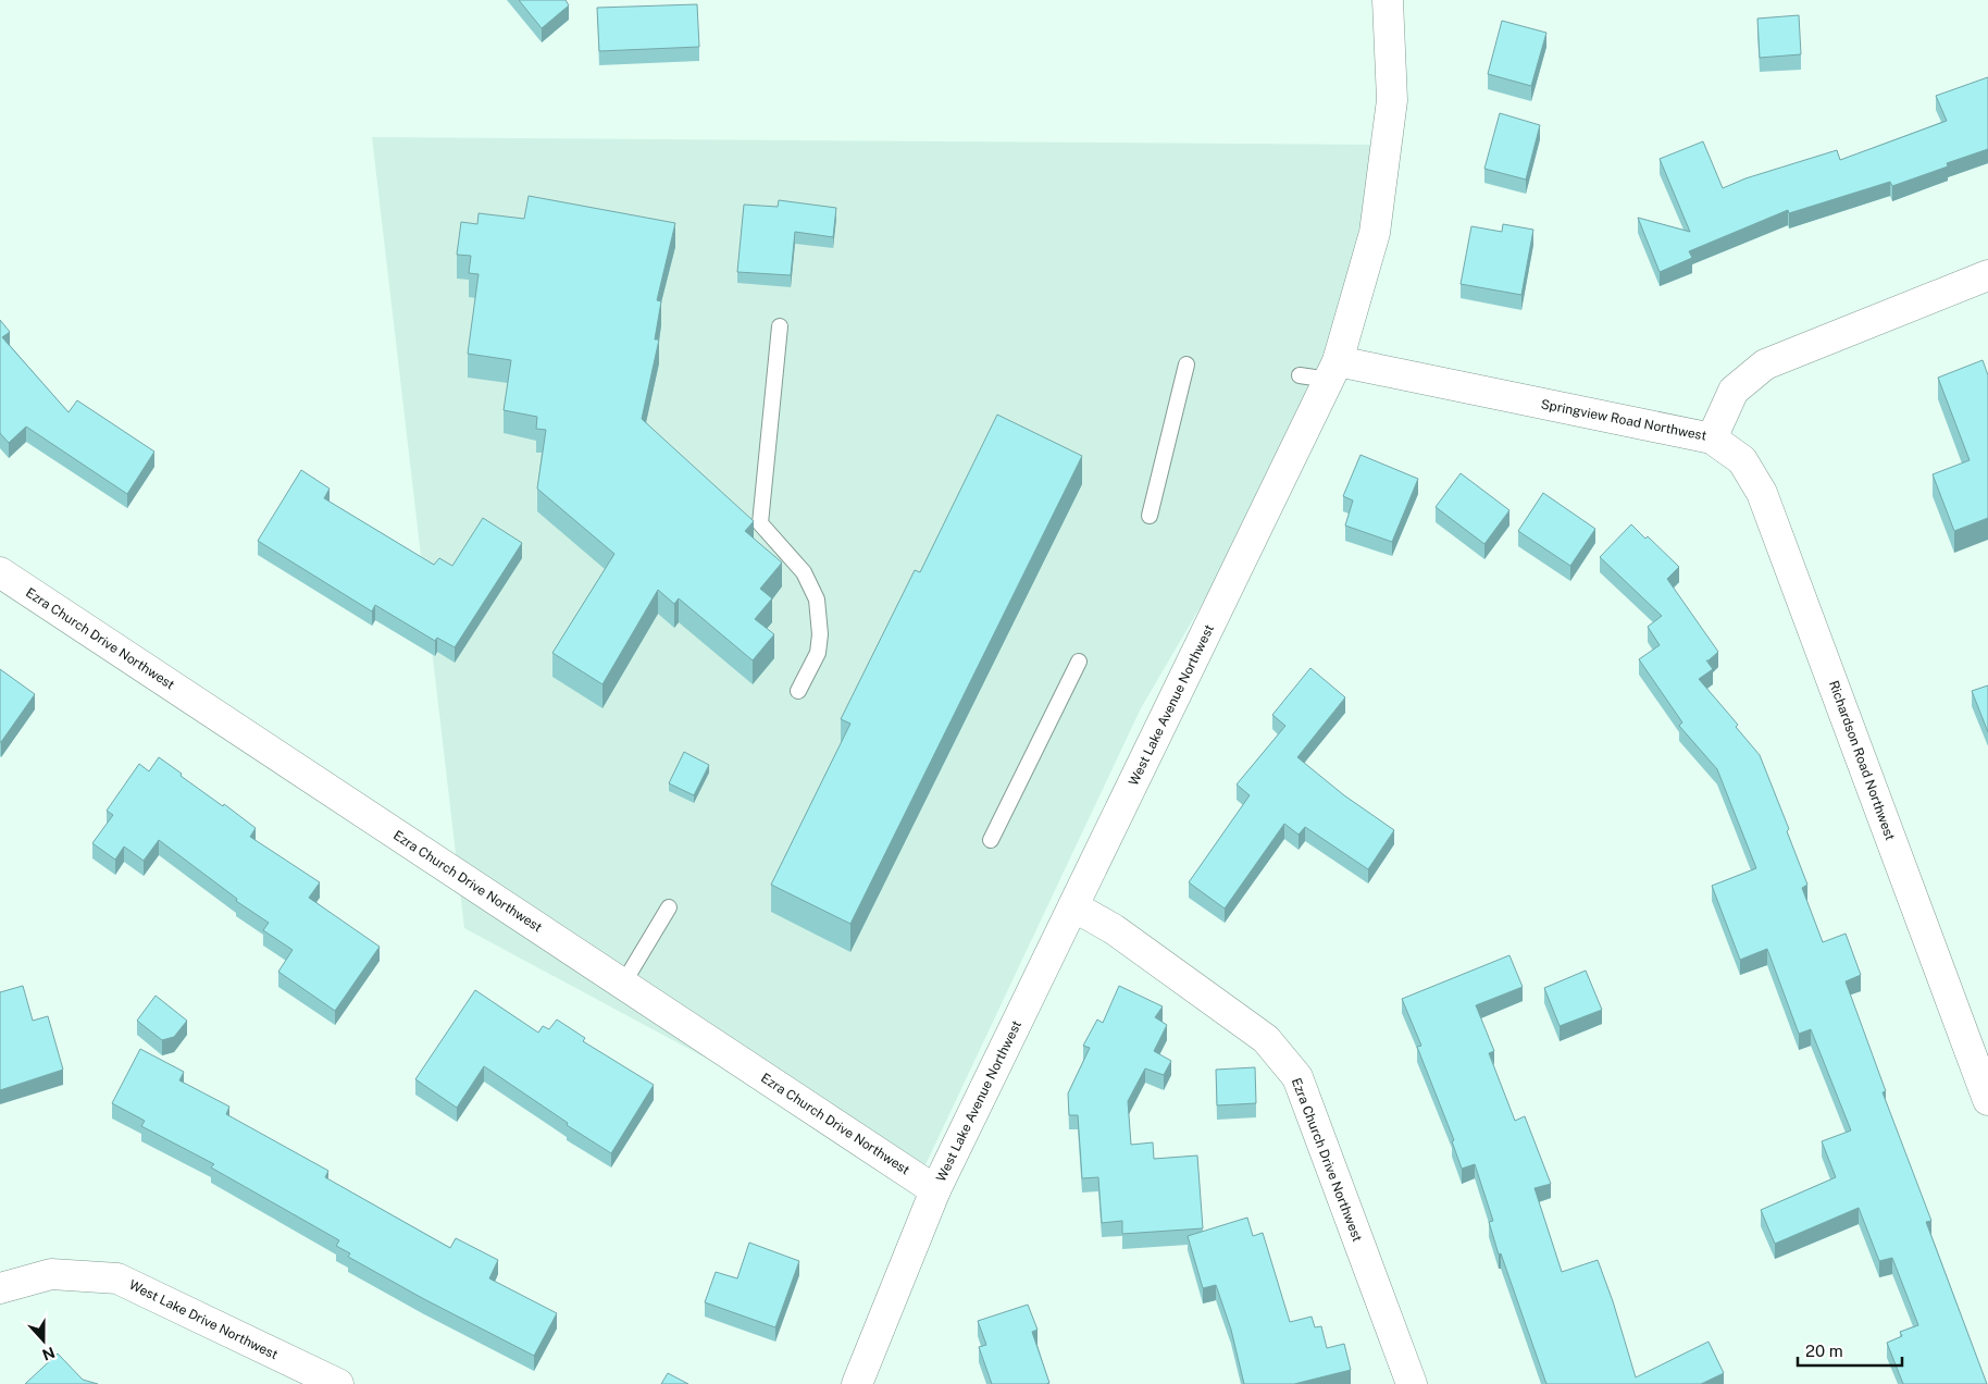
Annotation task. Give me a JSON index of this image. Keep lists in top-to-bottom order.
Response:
{
  "streets": {
    "street": [
      "Springview Road Northwest",
      "Ezra Church Drive Northwest",
      "West Lake Avenue Northwest",
      "Richardson Road Northwest",
      "West Lake Drive Northwest"
    ]
  },
  "crossings": [
    ["Springview Road Northwest", "West Lake Avenue Northwest"],
    ["Springview Road Northwest", "Richardson Road Northwest"],
    ["Ezra Church Drive Northwest", "West Lake Avenue Northwest"]
  ],
  "scale_bar": "20 m",
  "north": "bottom"
}
